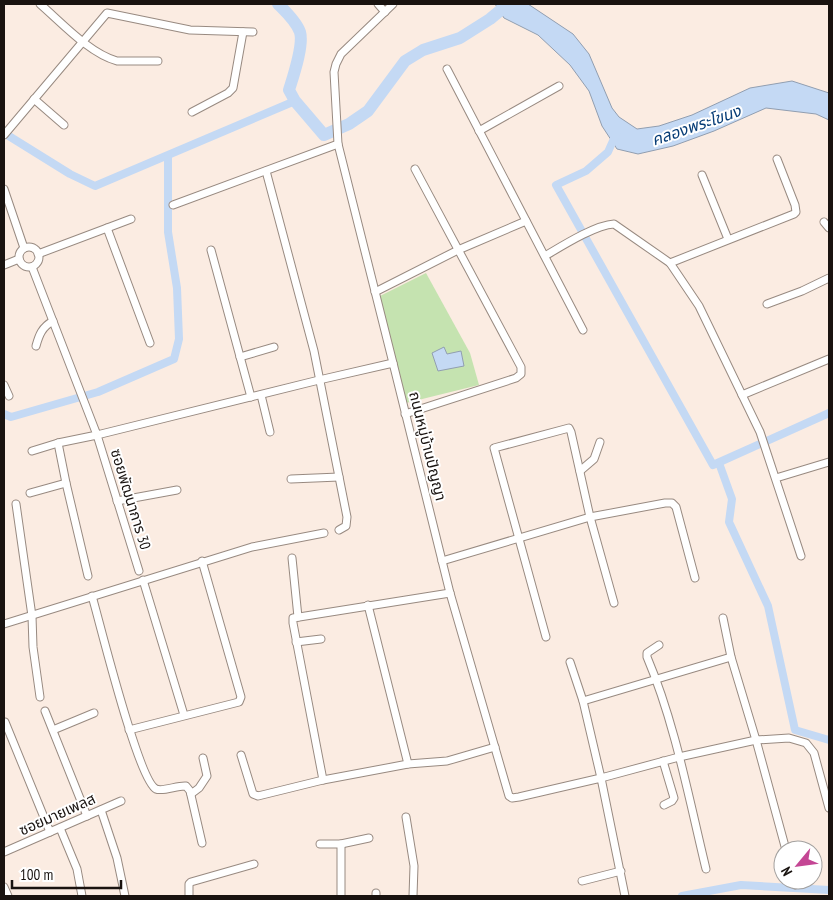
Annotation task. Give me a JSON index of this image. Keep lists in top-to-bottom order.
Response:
{
  "streets": {
    "street": ["ถนนหมู่บ้านปัญญา", "ซอยพัฒนาการ 30", "ซอยมายเพลส"]
  },
  "water": ["คลองพระโขนง"],
  "scale_bar": "100 m",
  "north": "bottom left"
}
